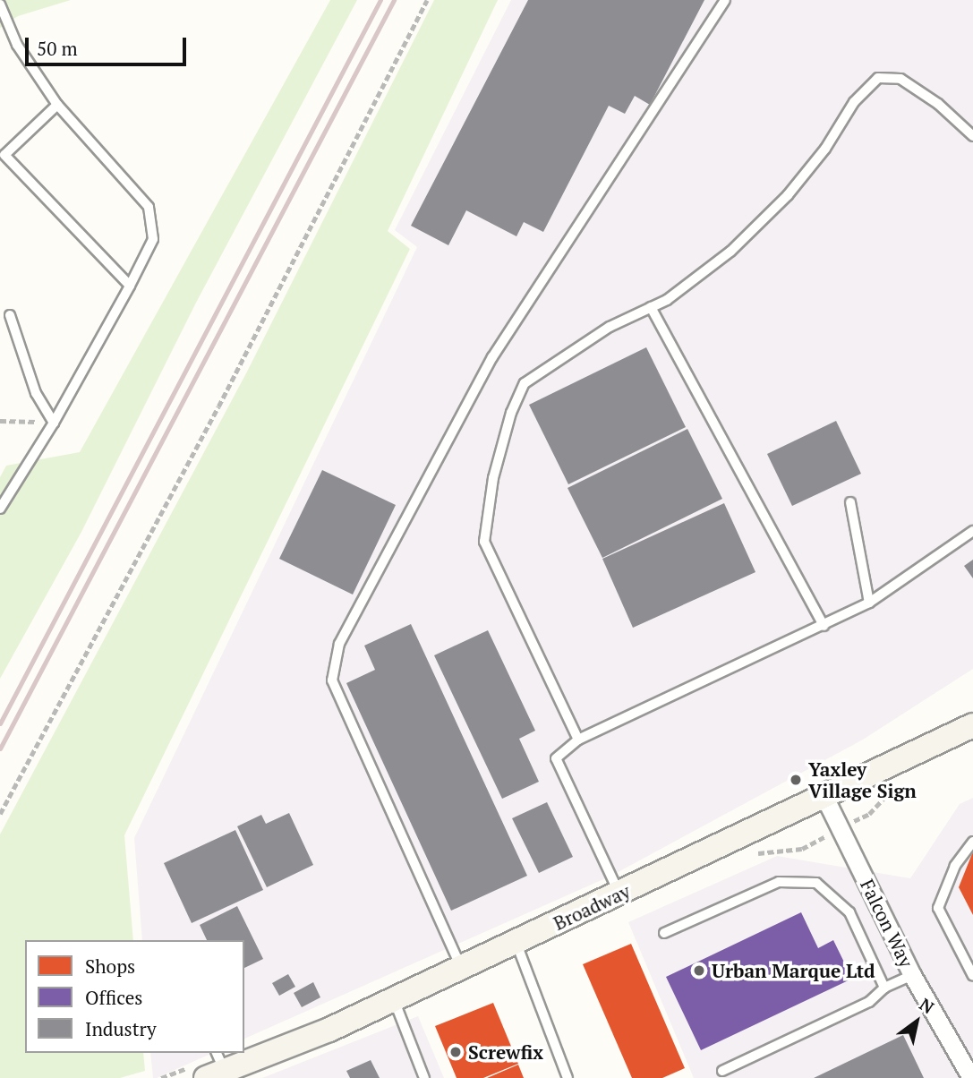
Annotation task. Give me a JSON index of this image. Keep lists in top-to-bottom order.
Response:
{
  "streets": {
    "main road": ["Broadway"],
    "street": ["Falcon Way"]
  },
  "crossings": [
    ["Broadway", "Falcon Way"]
  ],
  "places": ["Yaxley Village Sign", "Urban Marque Ltd", "Screwfix"],
  "legend": ["Shops", "Offices", "Industry"],
  "scale_bar": "50 m",
  "north": "top right"
}
